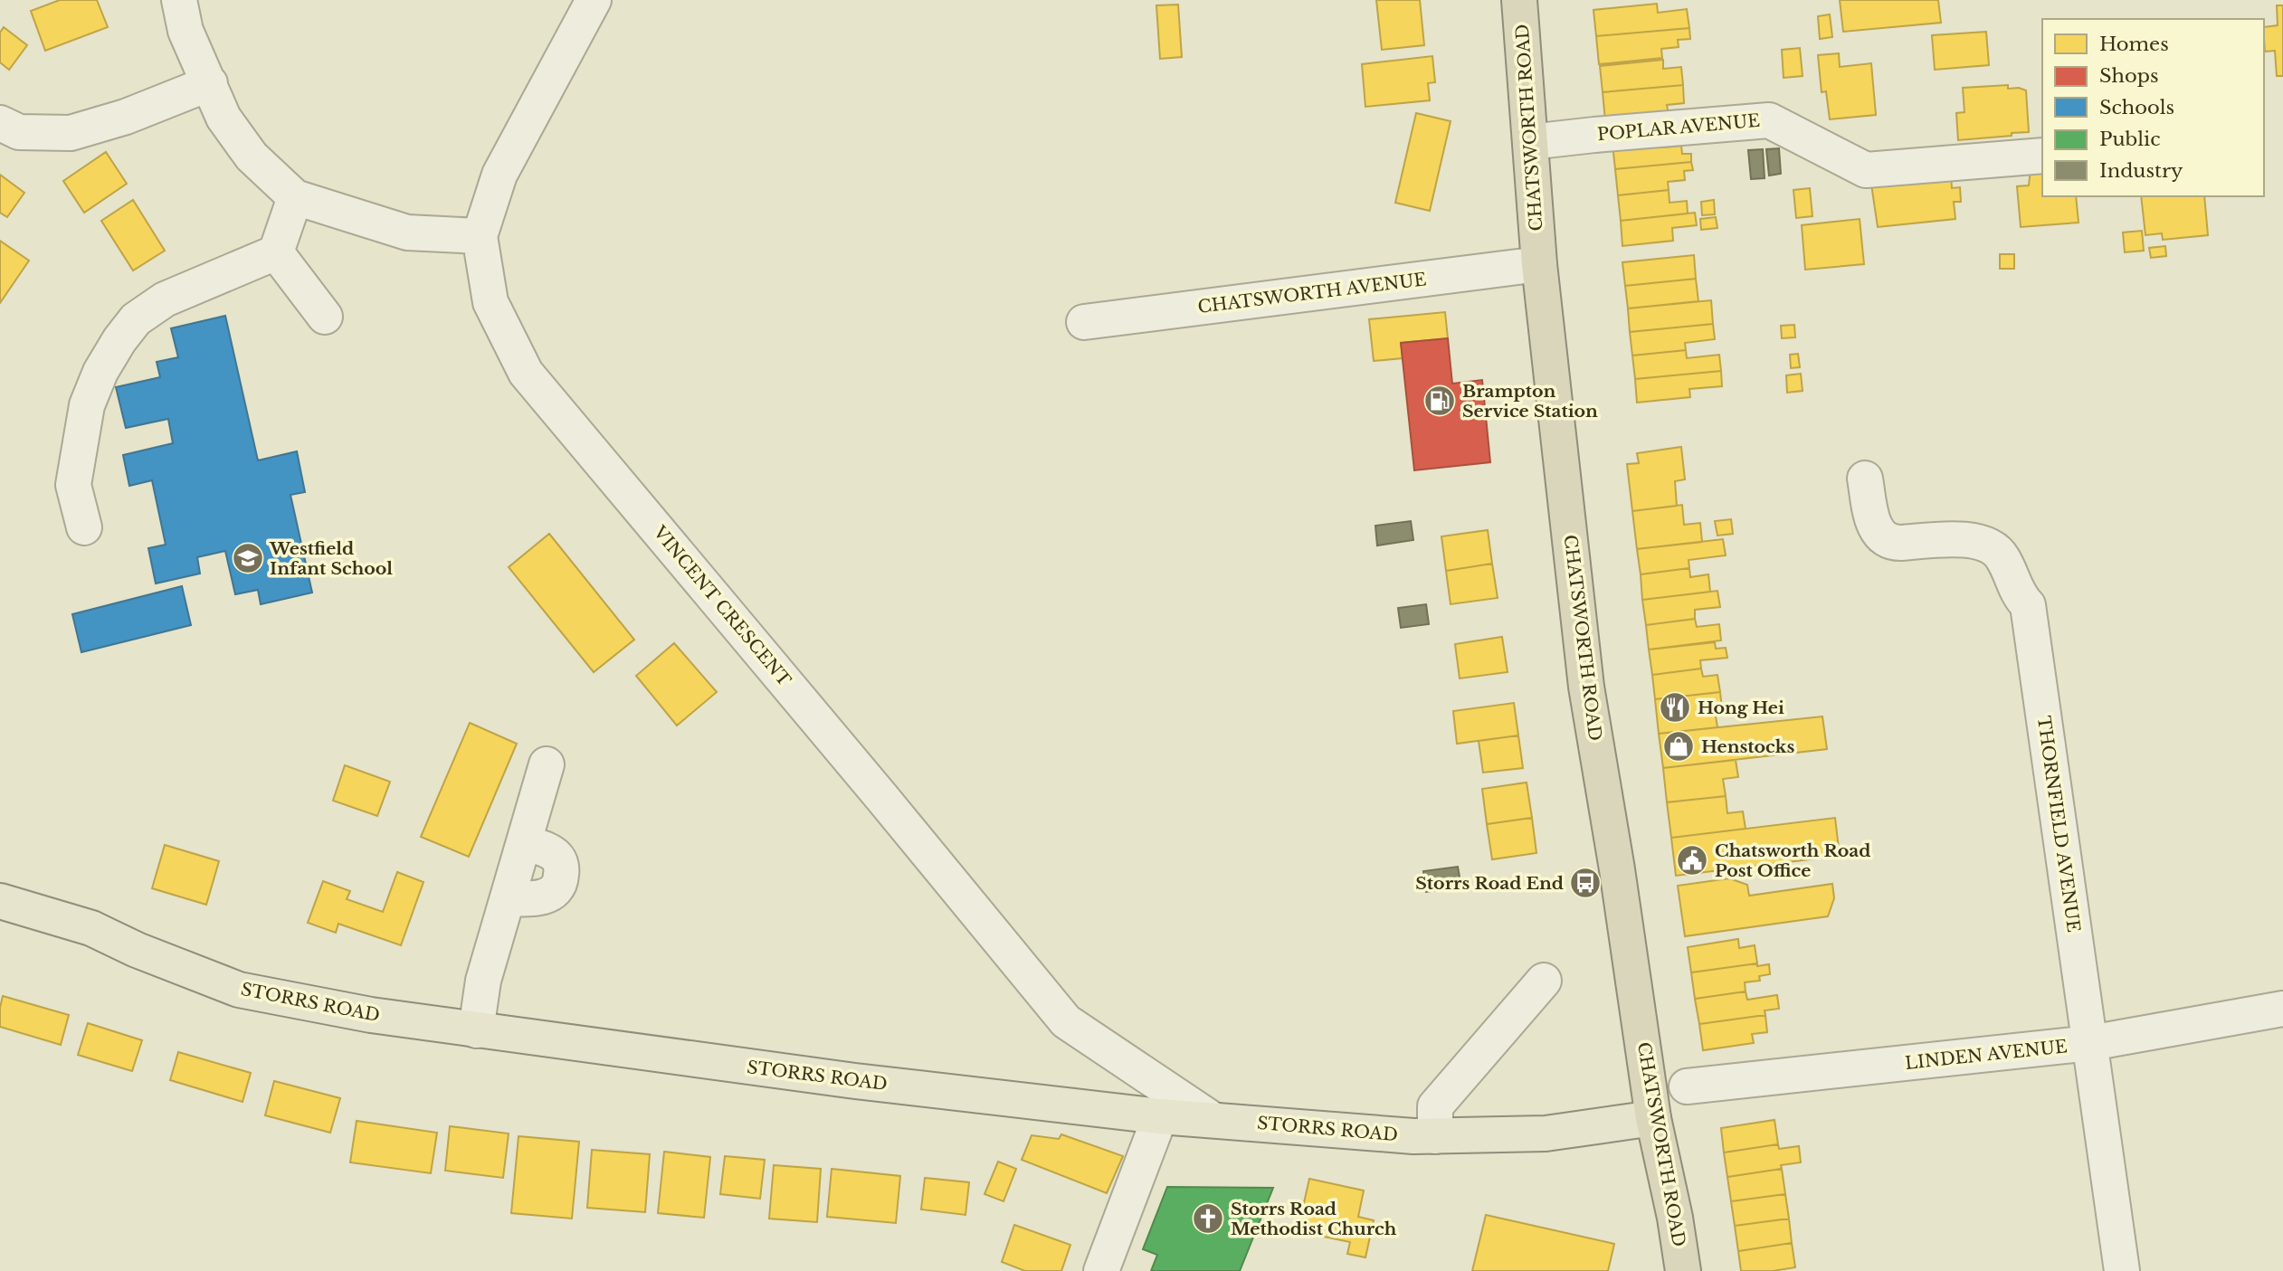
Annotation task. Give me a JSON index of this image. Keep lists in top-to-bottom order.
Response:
{
  "streets": {
    "highway": ["CHATSWORTH ROAD"],
    "main road": ["STORRS ROAD"],
    "street": [
      "POPLAR AVENUE",
      "CHATSWORTH AVENUE",
      "VINCENT CRESCENT",
      "THORNFIELD AVENUE",
      "LINDEN AVENUE"
    ]
  },
  "crossings": [
    ["CHATSWORTH ROAD", "POPLAR AVENUE"],
    ["CHATSWORTH ROAD", "CHATSWORTH AVENUE"],
    ["CHATSWORTH ROAD", "STORRS ROAD"],
    ["VINCENT CRESCENT", "STORRS ROAD"],
    ["THORNFIELD AVENUE", "LINDEN AVENUE"]
  ],
  "places": {
    "fuel station": ["Brampton Service Station"],
    "school or university": ["Westfield Infant School"],
    "restaurant": ["Hong Hei"],
    "shop": ["Henstocks"],
    "public building": ["Chatsworth Road Post Office"],
    "bus stop": ["Storrs Road End"],
    "church": ["Storrs Road Methodist Church"]
  },
  "legend": [
    "Homes",
    "Shops",
    "Schools",
    "Public",
    "Industry"
  ]
}
